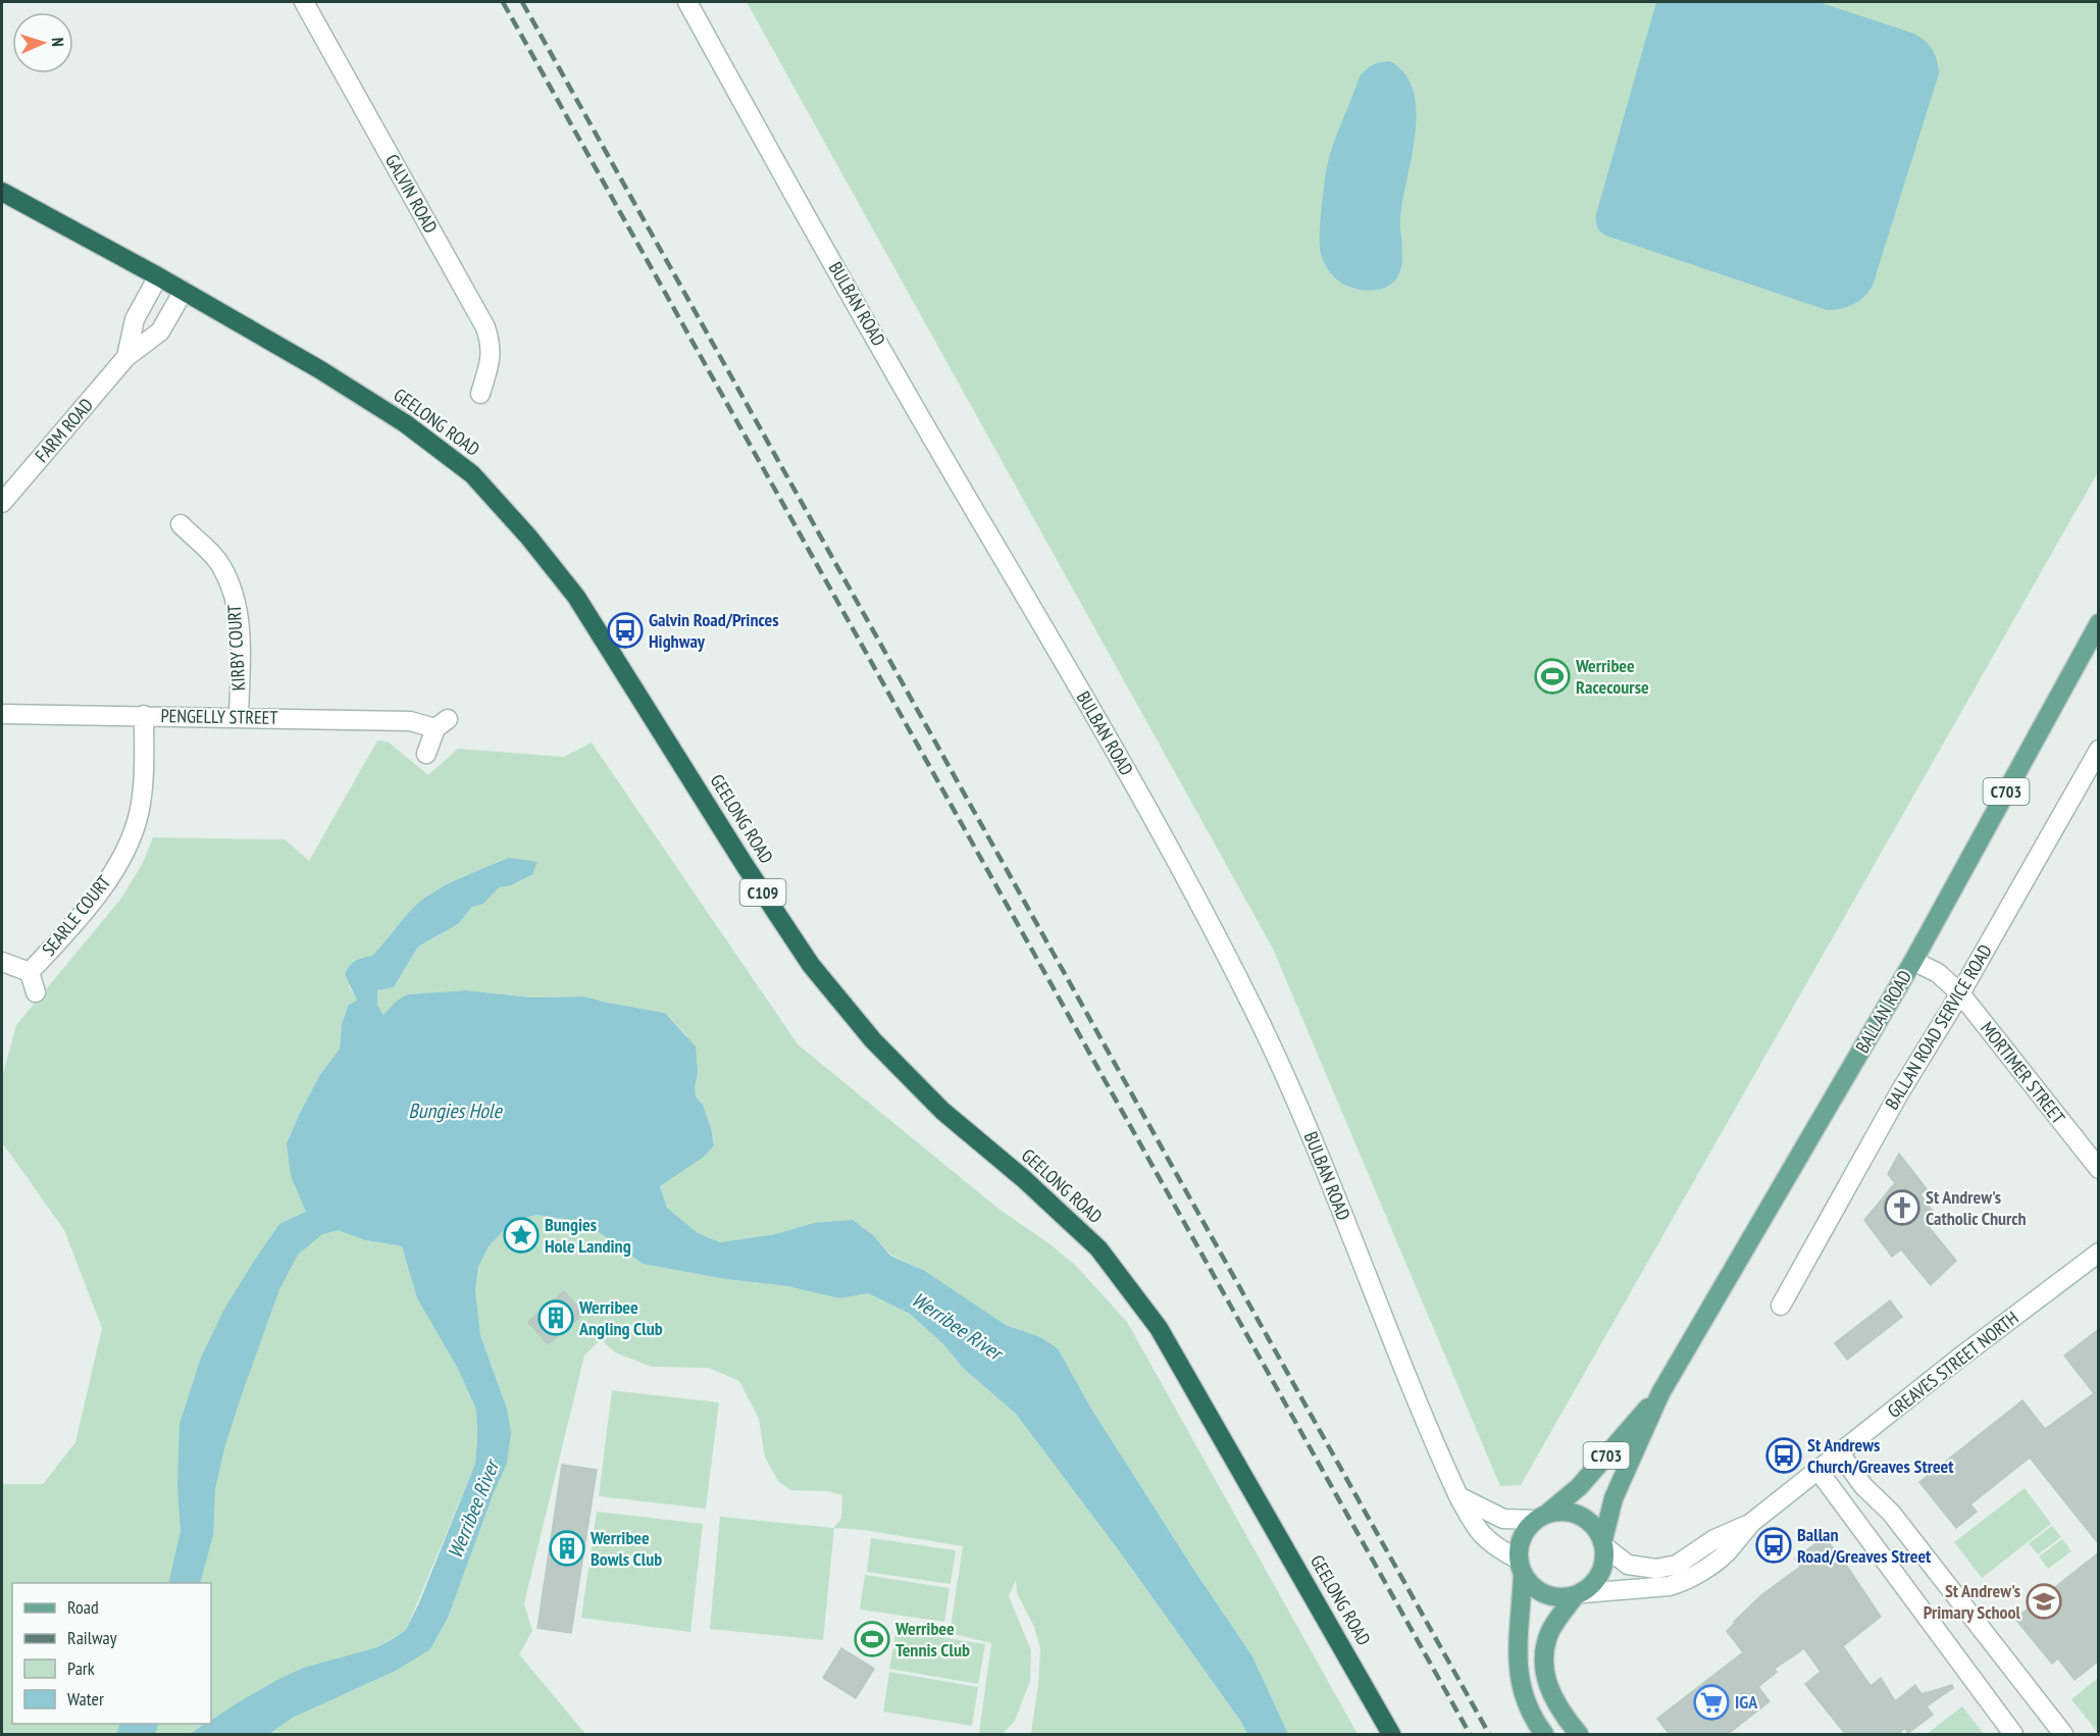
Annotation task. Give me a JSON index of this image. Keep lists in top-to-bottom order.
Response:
{
  "streets": {
    "highway": ["GEELONG ROAD", "C109"],
    "main road": ["C703", "BALLAN ROAD"],
    "street": [
      "GALVIN ROAD",
      "BULBAN ROAD",
      "FARM ROAD",
      "KIRBY COURT",
      "PENGELLY STREET",
      "SEARLE COURT",
      "BALLAN ROAD SERVICE ROAD",
      "MORTIMER STREET",
      "GREAVES STREET NORTH"
    ]
  },
  "crossings": [
    ["BULBAN ROAD", "C703"],
    ["BULBAN ROAD", "BALLAN ROAD"],
    ["BULBAN ROAD", "GREAVES STREET NORTH"],
    ["GEELONG ROAD", "FARM ROAD"],
    ["KIRBY COURT", "PENGELLY STREET"],
    ["PENGELLY STREET", "SEARLE COURT"],
    ["C703", "BALLAN ROAD"],
    ["C703", "GREAVES STREET NORTH"],
    ["BALLAN ROAD", "MORTIMER STREET"],
    ["BALLAN ROAD", "GREAVES STREET NORTH"],
    ["BALLAN ROAD SERVICE ROAD", "MORTIMER STREET"]
  ],
  "water": ["Bungies Hole", "Werribee River"],
  "places": {
    "bus stop": ["Galvin Road/Princes Highway", "St Andrews Church/Greaves Street", "Ballan Road/Greaves Street"],
    "sports": ["Werribee Racecourse", "Werribee Tennis Club"],
    "church": ["St Andrew's Catholic Church"],
    "place": ["Bungies Hole Landing"],
    "building": ["Werribee Angling Club", "Werribee Bowls Club"],
    "school or university": ["St Andrew's Primary School"],
    "supermarket": ["IGA"]
  },
  "legend": [
    "Road",
    "Railway",
    "Park",
    "Water"
  ],
  "north": "right"
}
